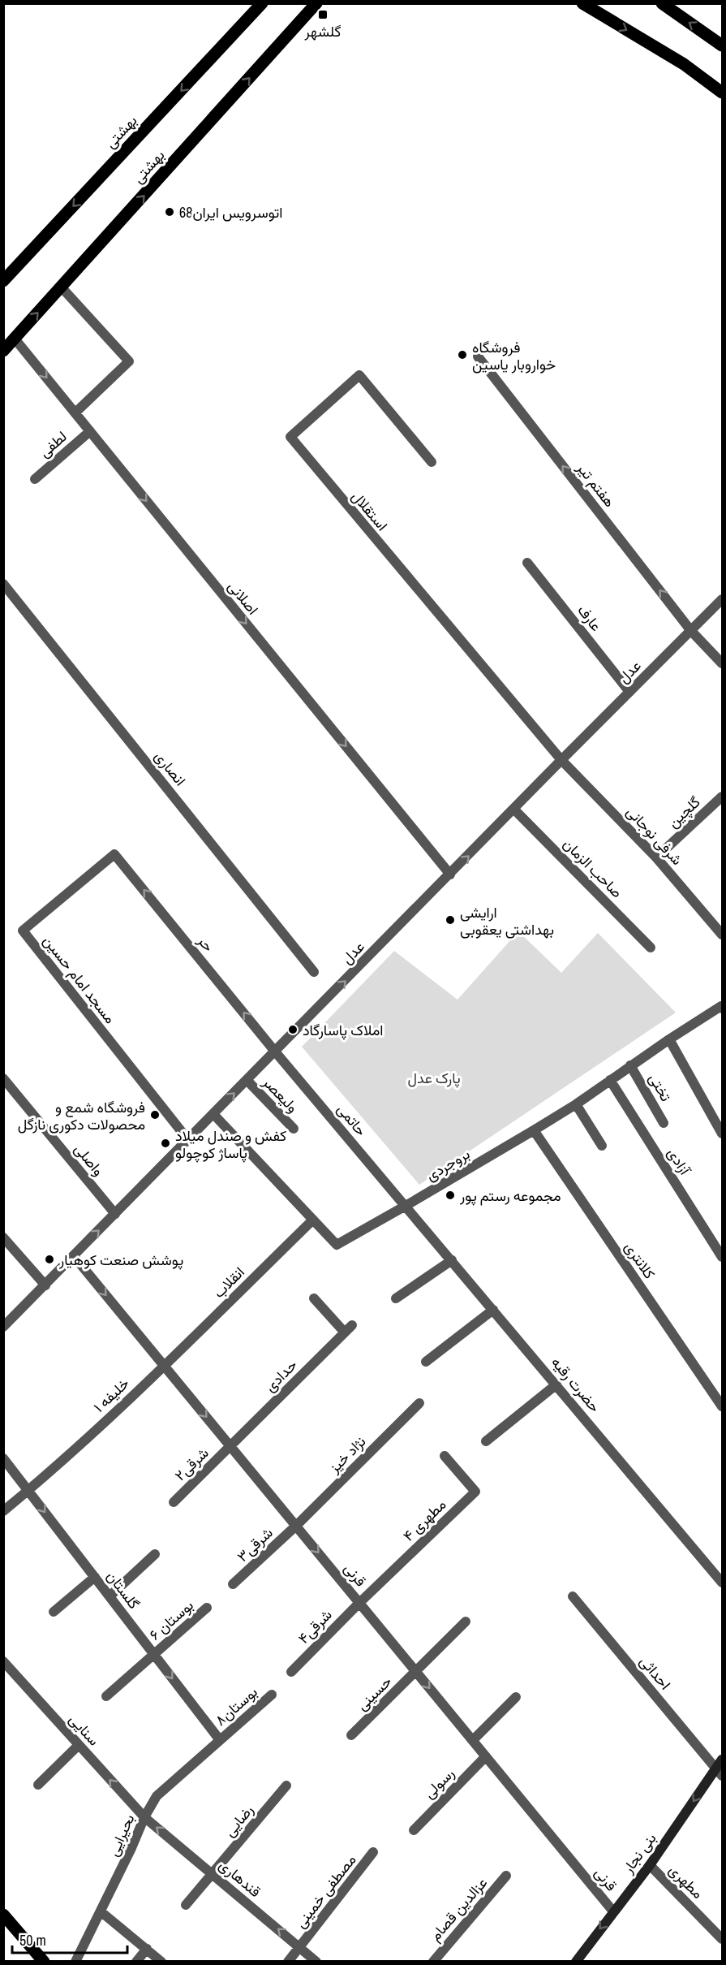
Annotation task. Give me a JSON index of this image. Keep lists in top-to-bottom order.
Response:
{
  "streets": {
    "main road": ["بهشتی", "بهشتى", "بنی نجار"],
    "street": [
      "لطفی",
      "هفتم تیر",
      "استقلال",
      "اصلانی",
      "عارف",
      "عدل",
      "انصاری",
      "گلچین",
      "شرفی نوجانی",
      "صاحب الزمان",
      "حر",
      "مسجد امام حسین",
      "تختی",
      "ولیعصر",
      "حاتمی",
      "واصلی",
      "آزادی",
      "بروجردی",
      "کلانتری",
      "انقلاب",
      "حدادی",
      "حضرت رقیه",
      "خلیفه ۱",
      "نژاد خیز",
      "۲شرقی",
      "مطهری ۴",
      "۳شرقی",
      "قرنی",
      "گلستان",
      "بوستان ۶",
      "۴شرقی",
      "احداثی",
      "حسینی",
      "بوستان۸",
      "سنایی",
      "رسولی",
      "رضایی",
      "بحیرایی",
      "قندهاری",
      "مطهری",
      "مصطفی خمینی",
      "عزالدین قصام"
    ]
  },
  "crossings": [
    ["بهشتى", "اصلانی"],
    ["لطفی", "اصلانی"],
    ["هفتم تیر", "عدل"],
    ["استقلال", "عدل"],
    ["استقلال", "شرفی نوجانی"],
    ["اصلانی", "عدل"],
    ["عارف", "عدل"],
    ["عدل", "شرفی نوجانی"],
    ["عدل", "صاحب الزمان"],
    ["عدل", "حر"],
    ["عدل", "مسجد امام حسین"],
    ["عدل", "ولیعصر"],
    ["عدل", "حاتمی"],
    ["عدل", "واصلی"],
    ["عدل", "بروجردی"],
    ["عدل", "قرنی"],
    ["حر", "مسجد امام حسین"],
    ["حر", "حاتمی"],
    ["تختی", "بروجردی"],
    ["حاتمی", "بروجردی"],
    ["حاتمی", "حضرت رقیه"],
    ["آزادی", "بروجردی"],
    ["بروجردی", "کلانتری"],
    ["بروجردی", "انقلاب"],
    ["بروجردی", "حضرت رقیه"],
    ["انقلاب", "خلیفه ۱"],
    ["انقلاب", "قرنی"],
    ["حدادی", "۲شرقی"],
    ["حدادی", "قرنی"],
    ["خلیفه ۱", "قرنی"],
    ["خلیفه ۱", "گلستان"],
    ["نژاد خیز", "۳شرقی"],
    ["نژاد خیز", "قرنی"],
    ["۲شرقی", "قرنی"],
    ["مطهری ۴", "قرنی"],
    ["مطهری ۴", "۴شرقی"],
    ["۳شرقی", "قرنی"],
    ["قرنی", "۴شرقی"],
    ["قرنی", "حسینی"],
    ["قرنی", "رسولی"],
    ["قرنی", "بنی نجار"],
    ["گلستان", "بوستان ۶"],
    ["گلستان", "بوستان۸"],
    ["گلستان", "بحیرایی"],
    ["احداثی", "بنی نجار"],
    ["بوستان۸", "بحیرایی"],
    ["سنایی", "بحیرایی"],
    ["سنایی", "قندهاری"],
    ["رضایی", "قندهاری"],
    ["بحیرایی", "قندهاری"],
    ["بنی نجار", "مطهری"],
    ["قندهاری", "مصطفی خمینی"]
  ],
  "one_way": [
    "بهشتی",
    "بهشتى",
    "هفتم تیر",
    "اصلانی",
    "عدل",
    "حر",
    "قرنی",
    "گلستان",
    "سنایی",
    "بنی نجار",
    "قندهاری"
  ],
  "parks": ["پارک عدل"],
  "places": {
    "transit": ["گلشهر"],
    "other": [
      "اتوسرویس ایران68",
      "فروشگاه خواروبار یاسین",
      "ارایشی بهداشتی یعقوبی",
      "املاک پاسارگاد",
      "فروشگاه شمع و محصولات دکوری نازگل",
      "کفش و صندل میلاد پاساژ کوچولو",
      "مجموعه رستم پور",
      "پوشش صنعت کوهیار"
    ]
  },
  "scale_bar": "50 m"
}
